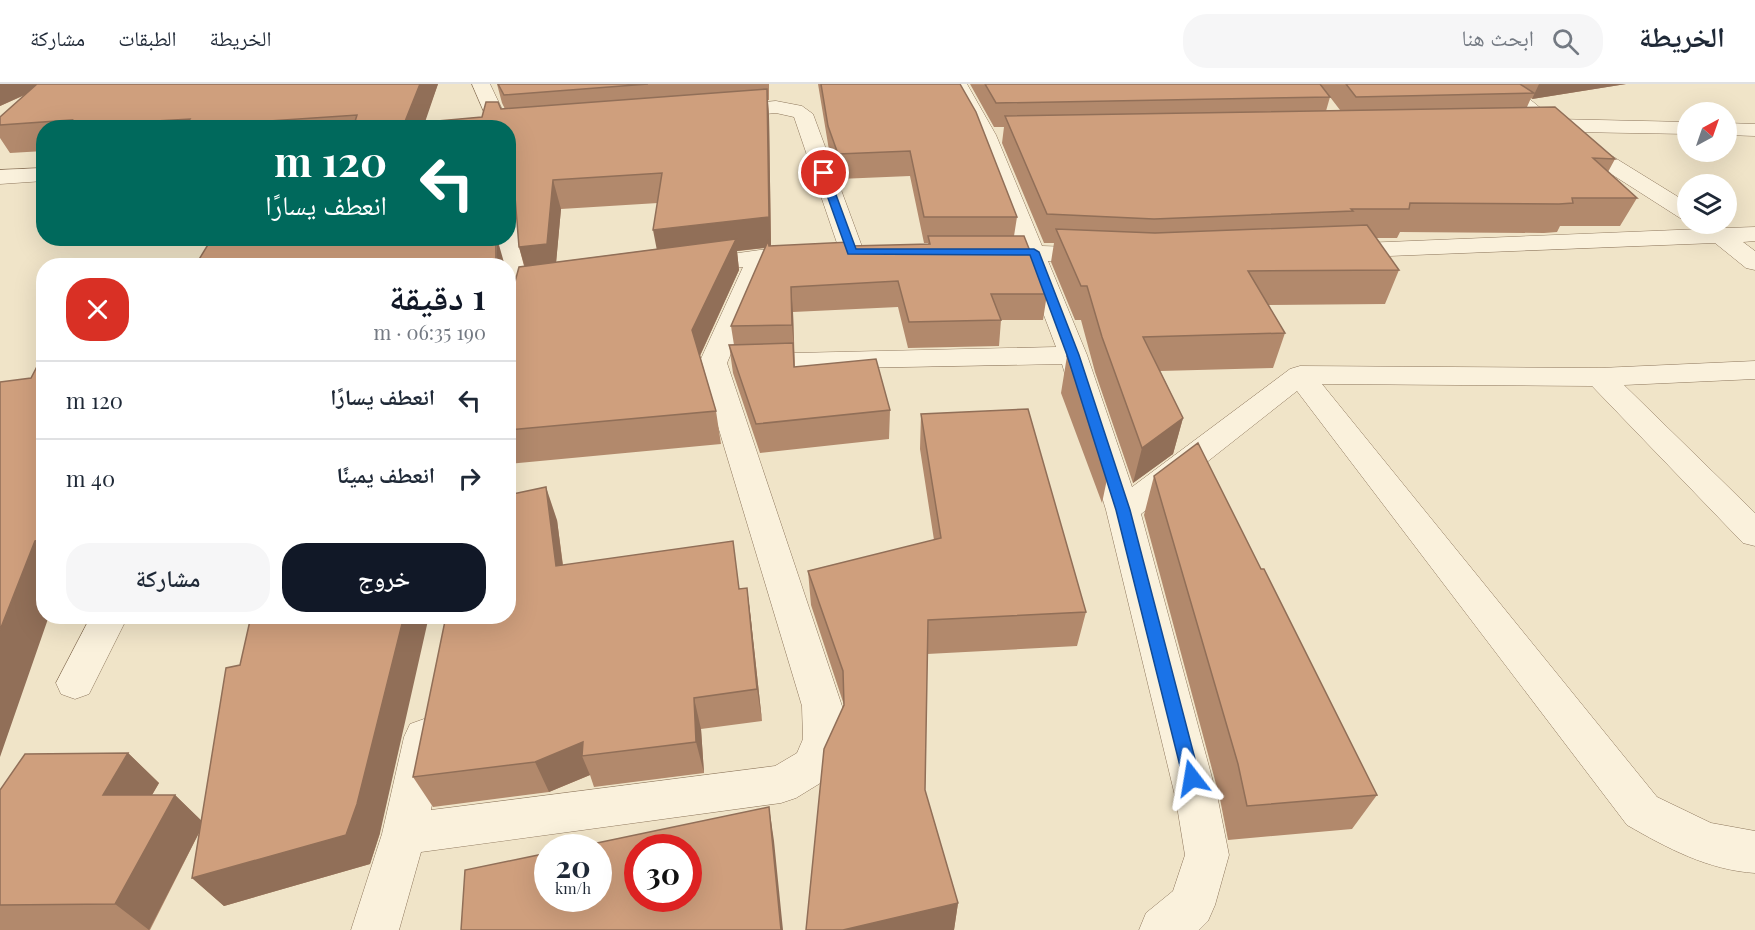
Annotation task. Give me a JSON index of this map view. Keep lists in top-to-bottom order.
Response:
{
  "north": "top right",
  "page": {
    "header": "الخريطة",
    "search": "ابحث هنا",
    "nav": ["الخريطة", "الطبقات", "مشاركة"],
    "turn": ["120 m", "انعطف يسارًا"],
    "heading": ["1 دقيقة", "190 m · 06:35"],
    "list": [
      {
        "name": "انعطف يسارًا",
        "value": "120 m"
      },
      {
        "name": "انعطف يمينًا",
        "value": "40 m"
      }
    ],
    "buttons": ["خروج", "مشاركة"],
    "speed": "20 km/h",
    "limit": "30"
  }
}
